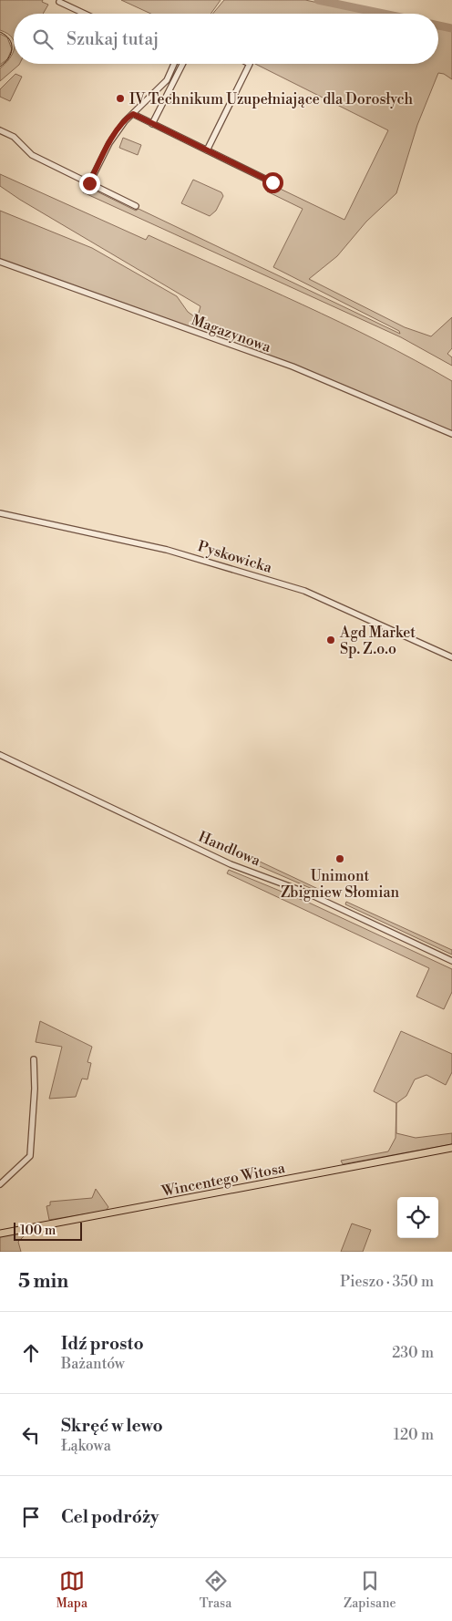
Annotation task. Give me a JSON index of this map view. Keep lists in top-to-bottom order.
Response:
{
  "streets": {
    "main road": ["Wincentego Witosa"],
    "street": ["Magazynowa", "Pyskowicka", "Handlowa"]
  },
  "places": ["IV Technikum Uzupełniające dla Dorosłych", "Agd Market Sp. Z.o.o", "Unimont Zbigniew Słomian"],
  "scale_bar": "100 m",
  "page": {
    "search": "Szukaj tutaj",
    "scale": "100 m",
    "heading": ["5 min", "Pieszo · 350 m"],
    "list": [
      ["Idź prosto", "Bażantów", "230 m"],
      ["Skręć w lewo", "Łąkowa", "120 m"],
      "Cel podróży"
    ],
    "nav": ["Mapa", "Trasa", "Zapisane"]
  }
}
